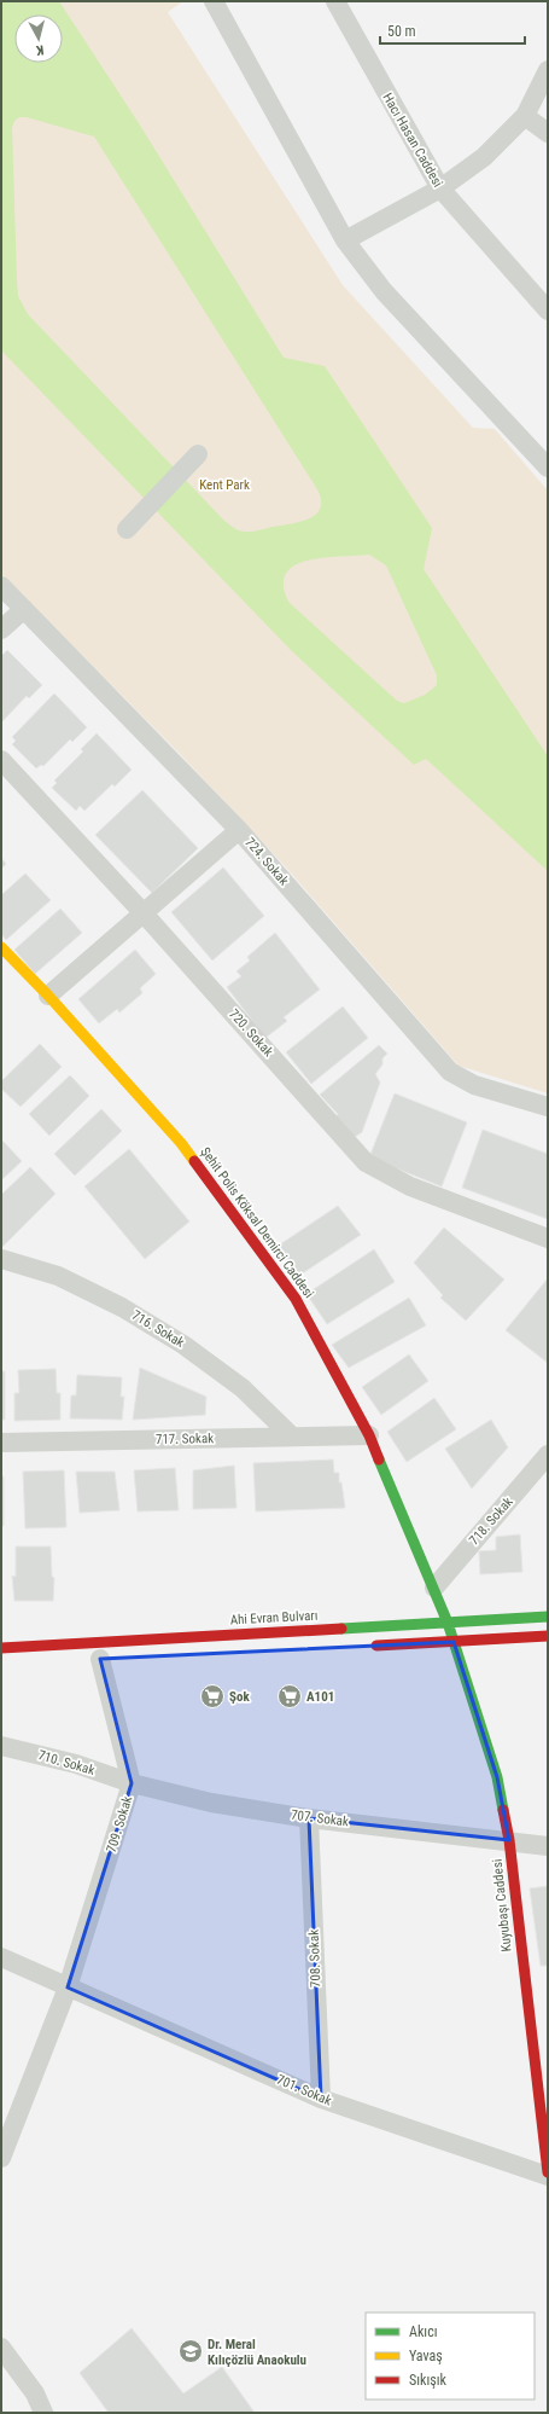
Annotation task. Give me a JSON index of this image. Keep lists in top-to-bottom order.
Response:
{
  "streets": {
    "street": [
      "Hacı Hasan Caddesi",
      "724. Sokak",
      "720. Sokak",
      "Şehit Polis Köksal Demirci Caddesi",
      "716. Sokak",
      "717. Sokak",
      "718. Sokak",
      "Ahi Evran Bulvarı",
      "710. Sokak",
      "707. Sokak",
      "709. Sokak",
      "Kuyubaşı Caddesi",
      "708. Sokak",
      "701. Sokak"
    ]
  },
  "crossings": [
    ["Şehit Polis Köksal Demirci Caddesi", "717. Sokak"],
    ["Şehit Polis Köksal Demirci Caddesi", "718. Sokak"],
    ["Şehit Polis Köksal Demirci Caddesi", "Ahi Evran Bulvarı"],
    ["Şehit Polis Köksal Demirci Caddesi", "Kuyubaşı Caddesi"],
    ["716. Sokak", "717. Sokak"],
    ["710. Sokak", "707. Sokak"],
    ["710. Sokak", "709. Sokak"],
    ["707. Sokak", "709. Sokak"],
    ["707. Sokak", "Kuyubaşı Caddesi"],
    ["707. Sokak", "708. Sokak"],
    ["709. Sokak", "701. Sokak"],
    ["Kuyubaşı Caddesi", "701. Sokak"],
    ["708. Sokak", "701. Sokak"]
  ],
  "parks": ["Kent Park"],
  "places": {
    "supermarket": ["Şok", "A101"],
    "school or university": ["Dr. Meral Kılıçözlü Anaokulu"]
  },
  "legend": ["Akıcı", "Yavaş", "Sıkışık"],
  "scale_bar": "50 m",
  "north": "bottom"
}
